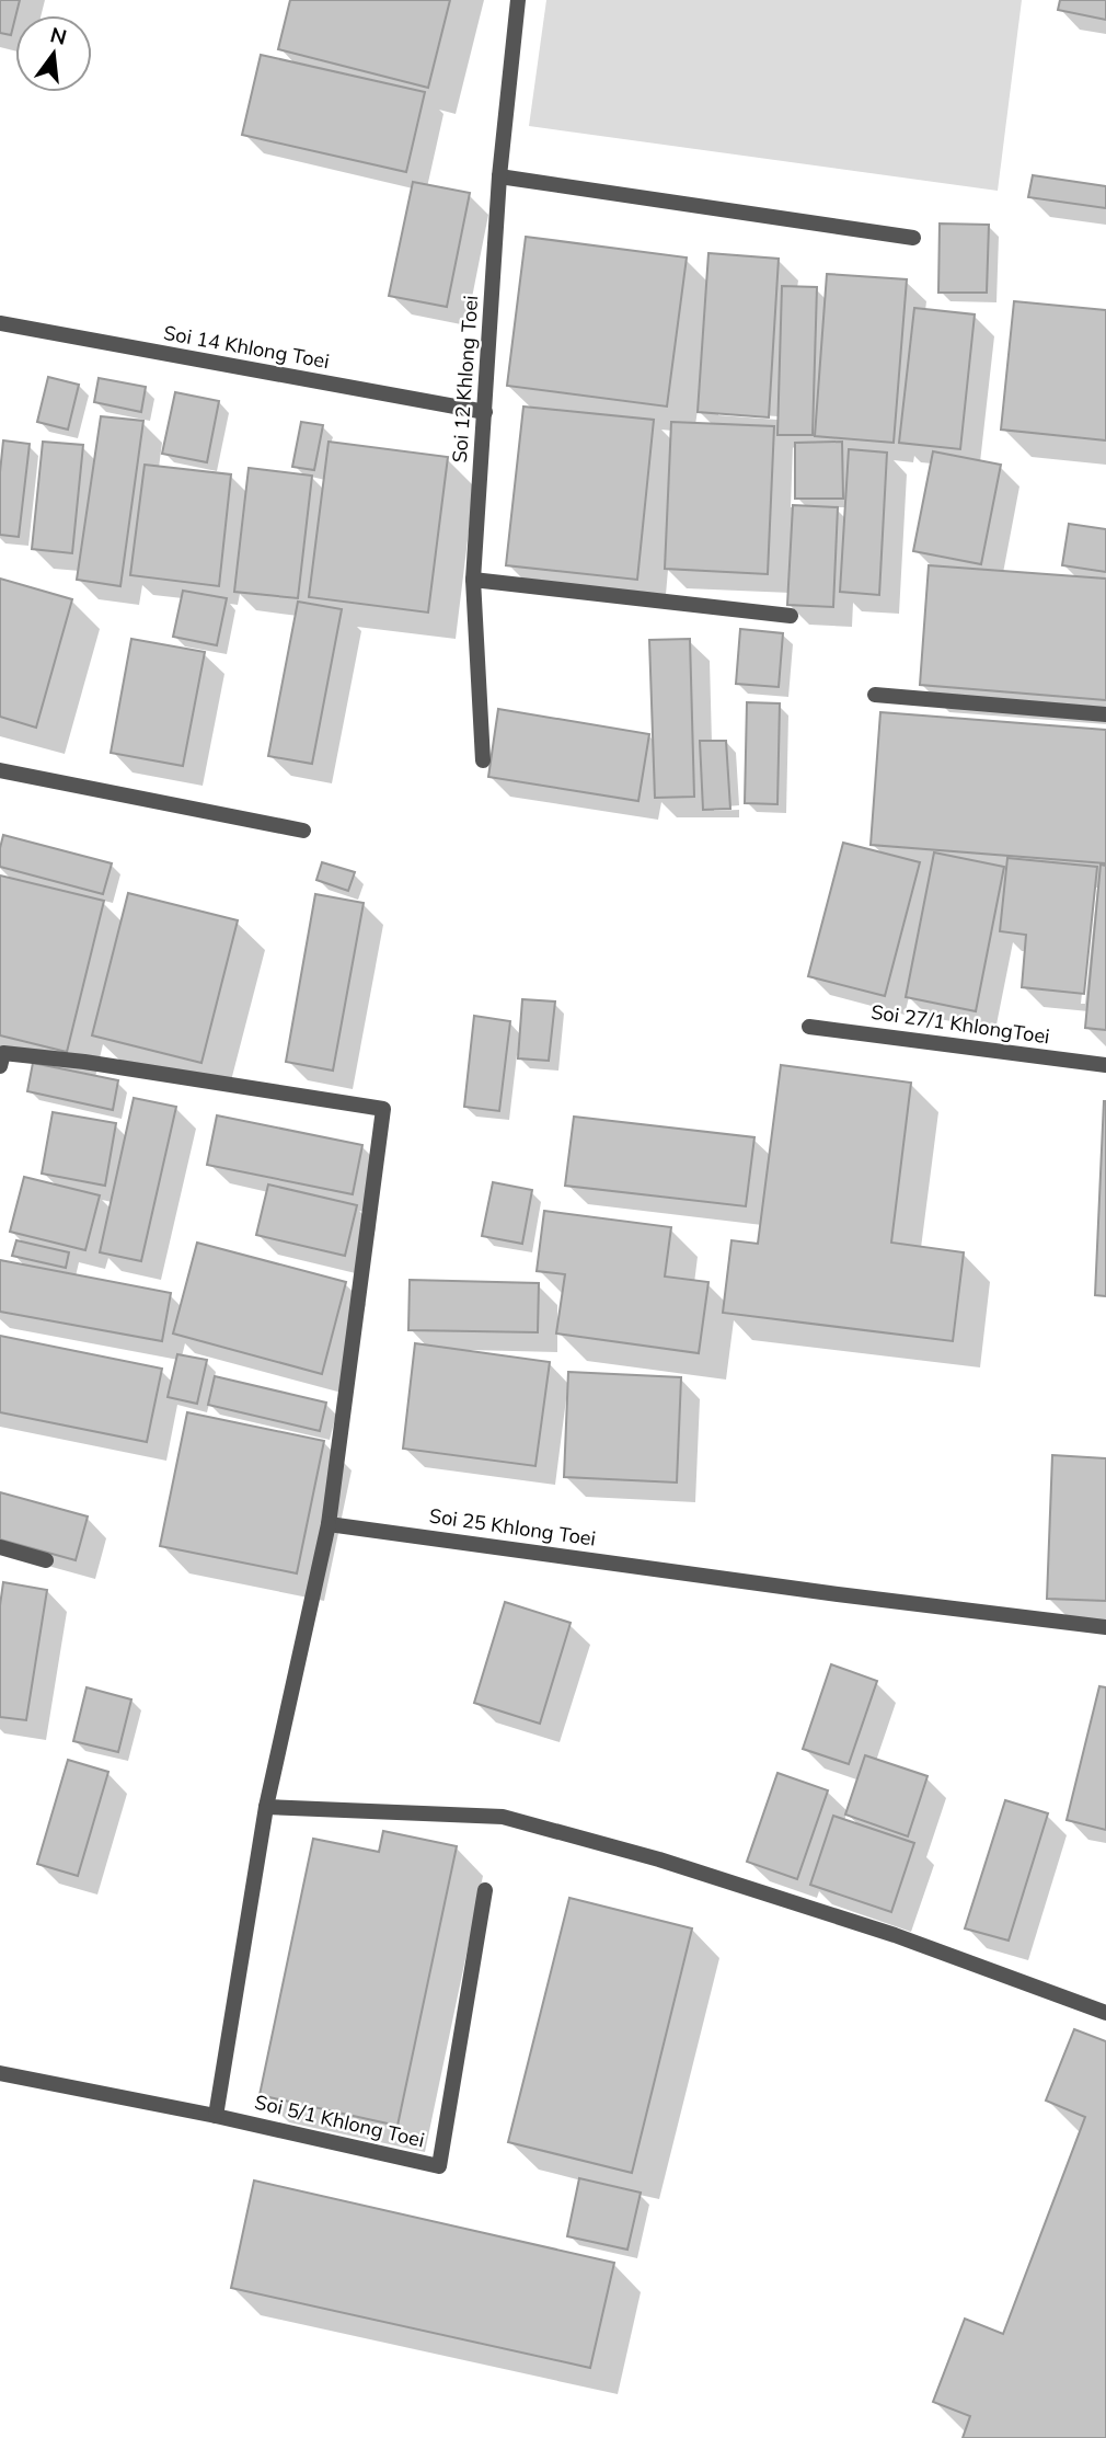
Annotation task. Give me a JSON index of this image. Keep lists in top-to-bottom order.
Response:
{
  "streets": {
    "street": [
      "Soi 14 Khlong Toei",
      "Soi 12 Khlong Toei",
      "Soi 27/1 KhlongToei",
      "Soi 25 Khlong Toei",
      "Soi 5/1 Khlong Toei"
    ]
  },
  "crossings": [
    ["Soi 14 Khlong Toei", "Soi 12 Khlong Toei"]
  ],
  "north": "top"
}
